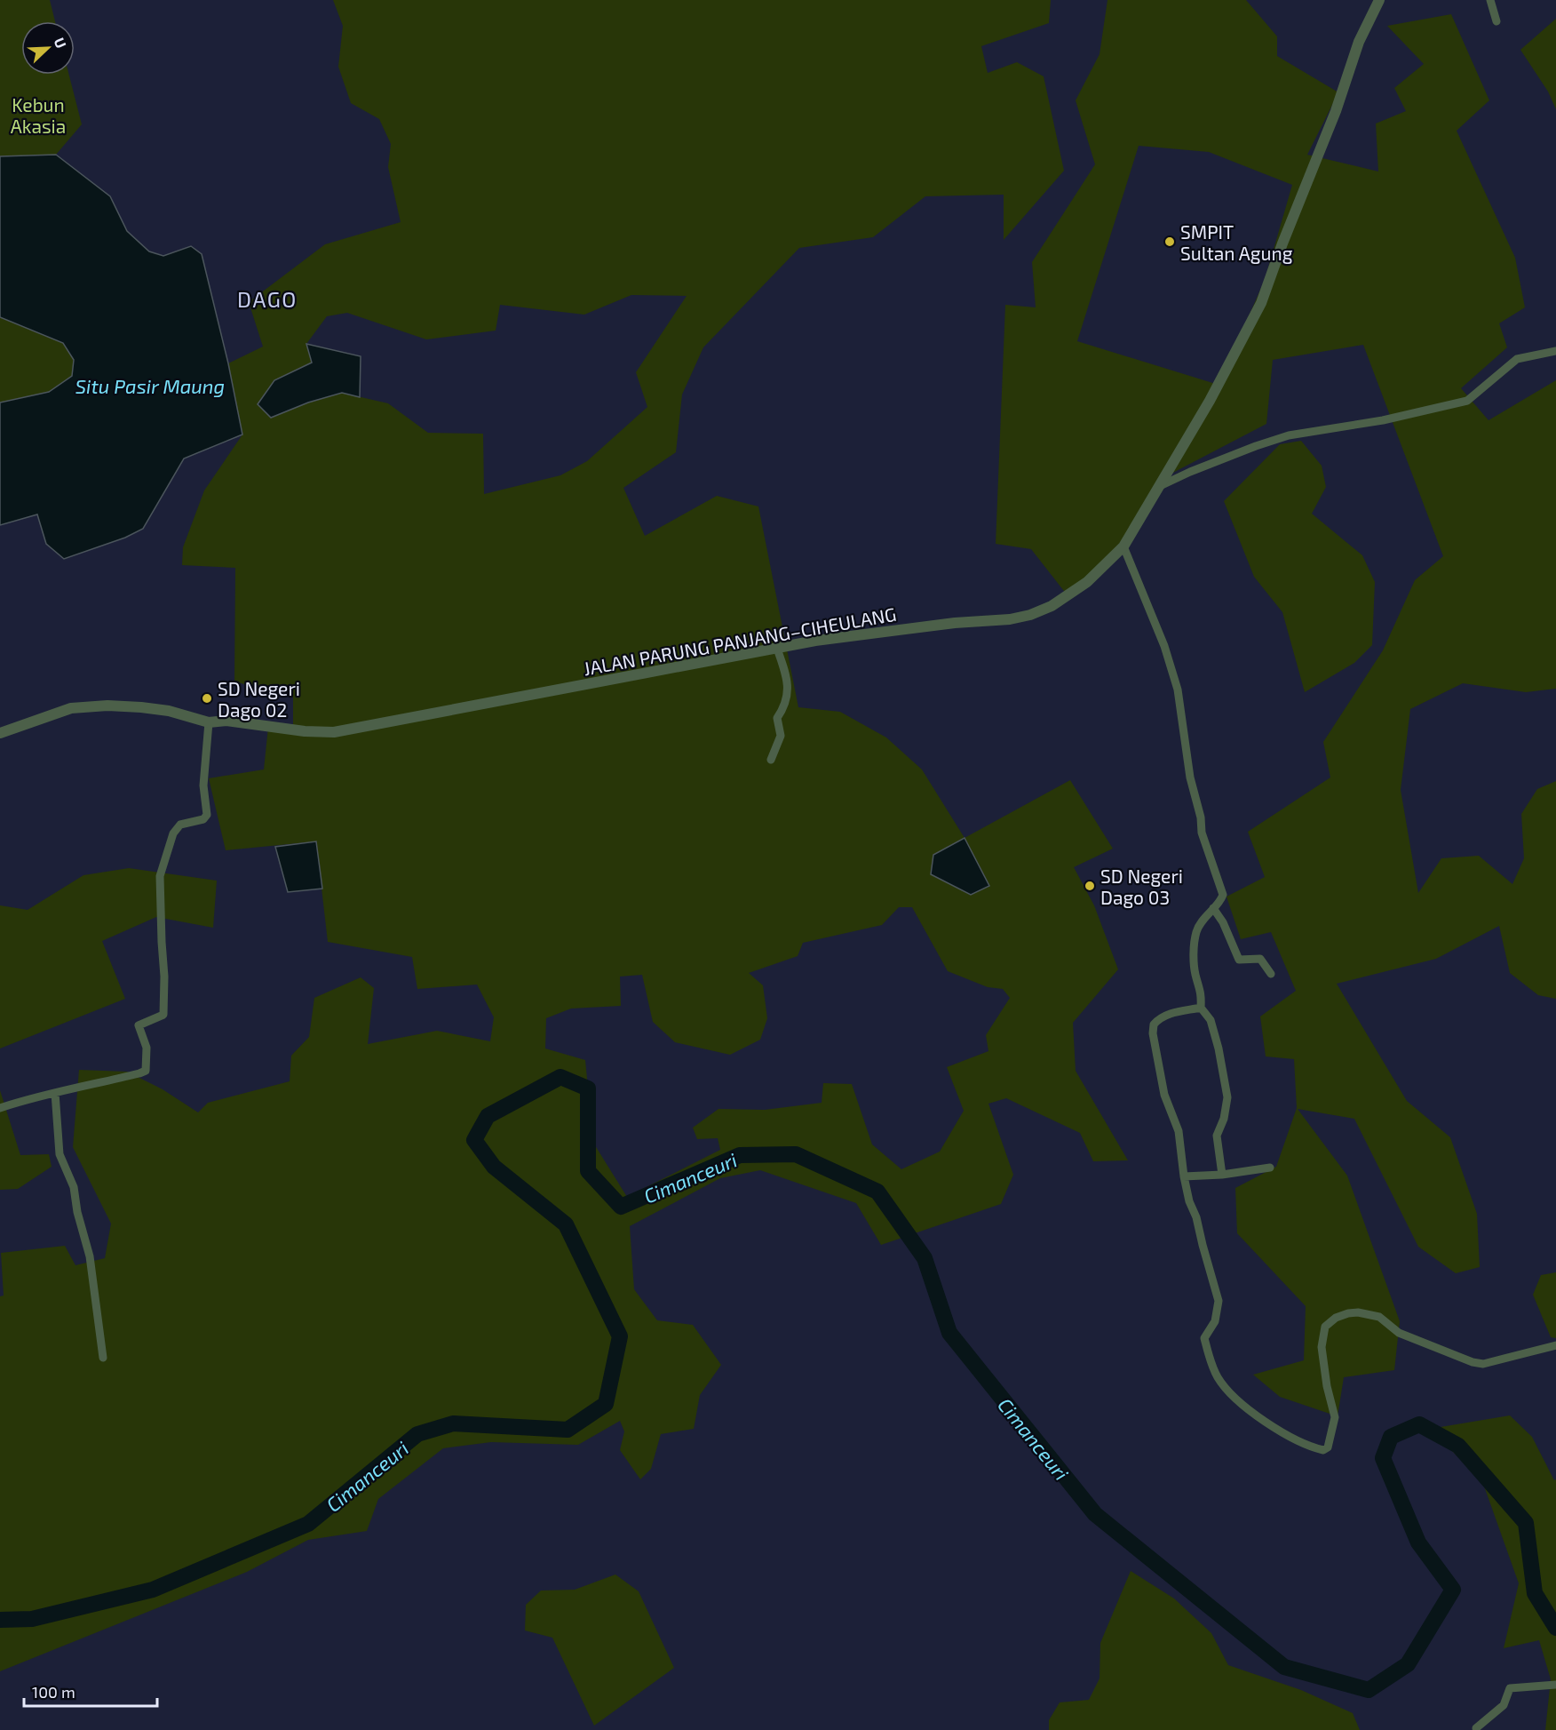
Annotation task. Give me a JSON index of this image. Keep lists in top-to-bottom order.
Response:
{
  "streets": {
    "street": ["JALAN PARUNG PANJANG–CIHEULANG"]
  },
  "districts": ["DAGO"],
  "water": ["Situ Pasir Maung", "Cimanceuri"],
  "parks": ["Kebun Akasia"],
  "places": ["SMPIT Sultan Agung", "SD Negeri Dago 02", "SD Negeri Dago 03"],
  "scale_bar": "100 m",
  "north": "top right"
}
